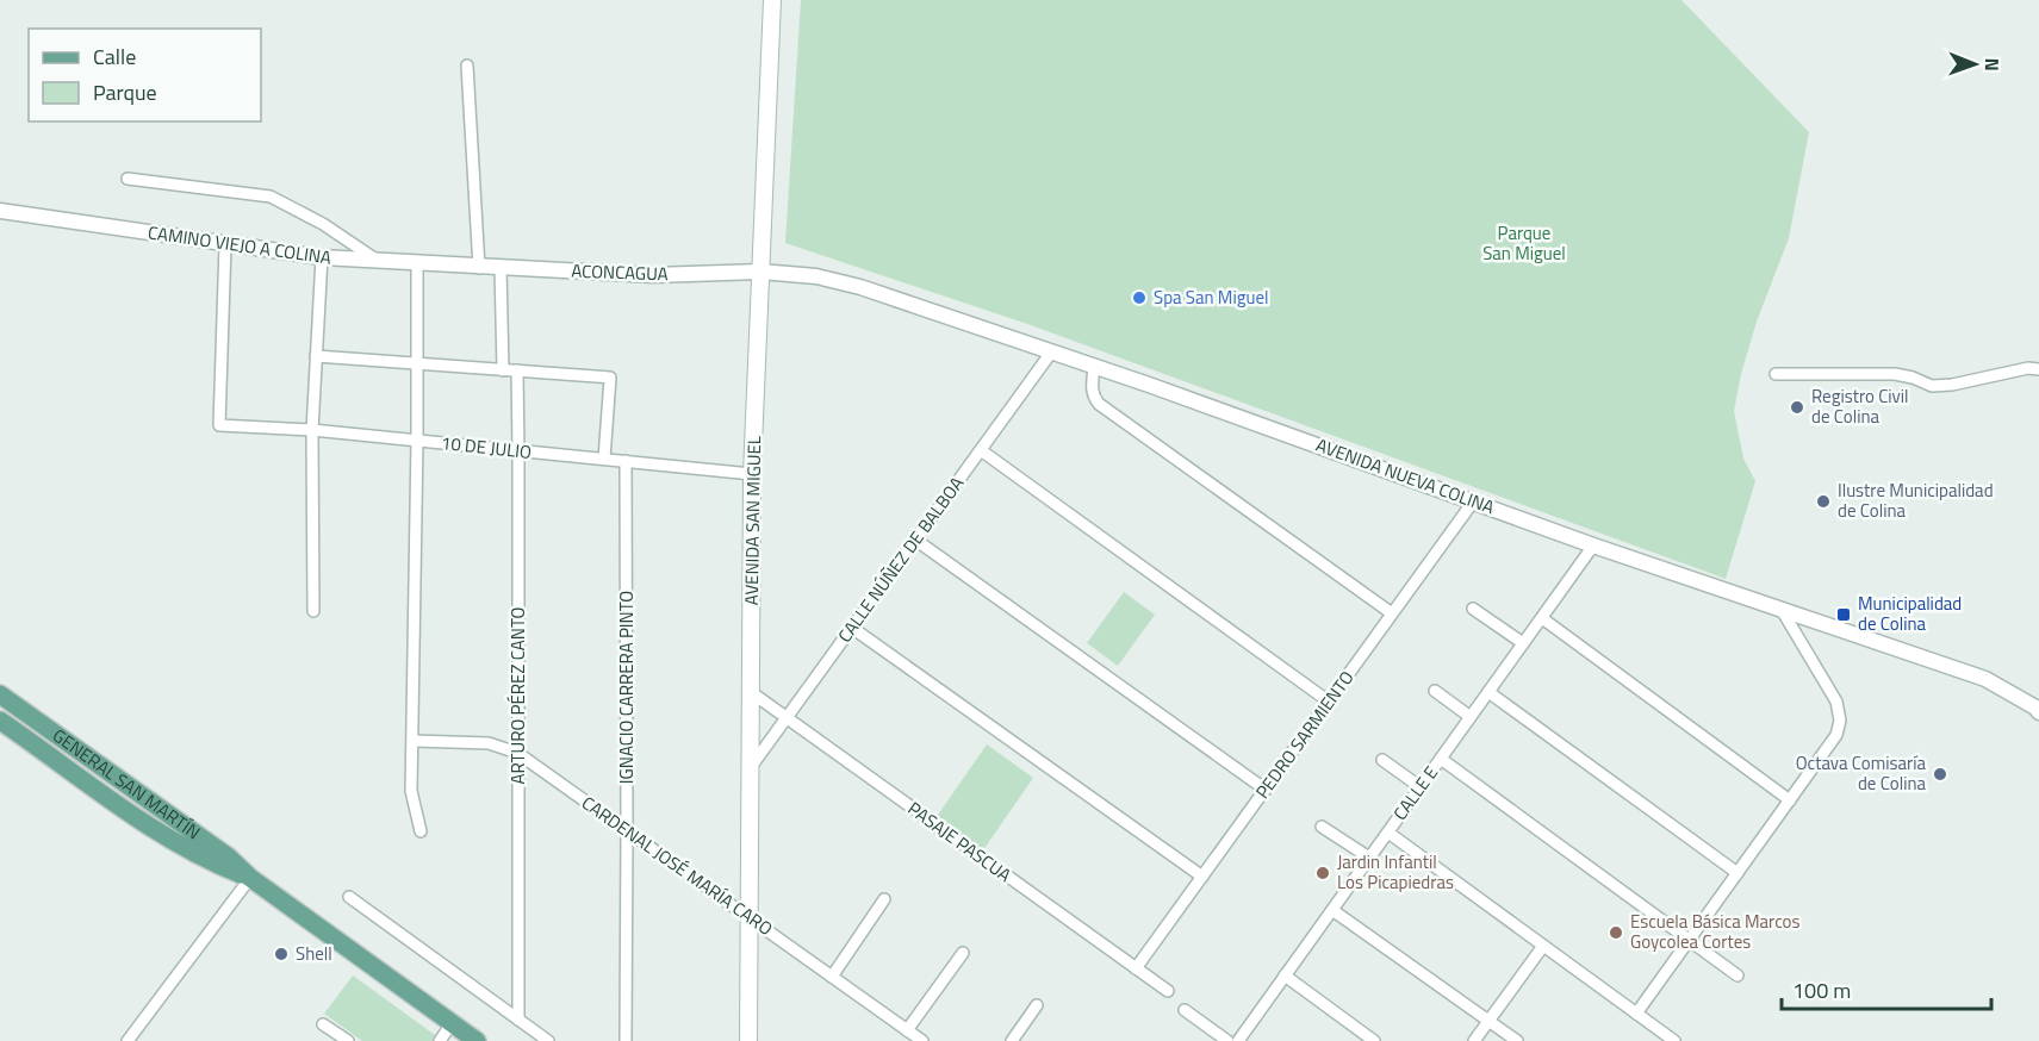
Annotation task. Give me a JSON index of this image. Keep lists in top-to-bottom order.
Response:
{
  "streets": {
    "main road": ["AVENIDA SAN MIGUEL", "GENERAL SAN MARTÍN"],
    "street": [
      "CAMINO VIEJO A COLINA",
      "ACONCAGUA",
      "10 DE JULIO",
      "AVENIDA NUEVA COLINA",
      "CALLE NÚÑEZ DE BALBOA",
      "IGNACIO CARRERA PINTO",
      "ARTURO PÉREZ CANTO",
      "PEDRO SARMIENTO",
      "CALLE E",
      "PASAJE PASCUA",
      "CARDENAL JOSÉ MARÍA CARO"
    ]
  },
  "crossings": [
    ["CAMINO VIEJO A COLINA", "ACONCAGUA"],
    ["CAMINO VIEJO A COLINA", "10 DE JULIO"],
    ["ACONCAGUA", "AVENIDA NUEVA COLINA"],
    ["ACONCAGUA", "AVENIDA SAN MIGUEL"],
    ["10 DE JULIO", "AVENIDA SAN MIGUEL"],
    ["10 DE JULIO", "IGNACIO CARRERA PINTO"],
    ["10 DE JULIO", "ARTURO PÉREZ CANTO"],
    ["AVENIDA NUEVA COLINA", "AVENIDA SAN MIGUEL"],
    ["AVENIDA NUEVA COLINA", "CALLE NÚÑEZ DE BALBOA"],
    ["AVENIDA NUEVA COLINA", "PEDRO SARMIENTO"],
    ["AVENIDA NUEVA COLINA", "CALLE E"],
    ["AVENIDA SAN MIGUEL", "CALLE NÚÑEZ DE BALBOA"],
    ["AVENIDA SAN MIGUEL", "PASAJE PASCUA"],
    ["AVENIDA SAN MIGUEL", "CARDENAL JOSÉ MARÍA CARO"],
    ["CALLE NÚÑEZ DE BALBOA", "PASAJE PASCUA"],
    ["IGNACIO CARRERA PINTO", "CARDENAL JOSÉ MARÍA CARO"],
    ["ARTURO PÉREZ CANTO", "CARDENAL JOSÉ MARÍA CARO"],
    ["PEDRO SARMIENTO", "PASAJE PASCUA"]
  ],
  "parks": ["Parque San Miguel"],
  "places": {
    "other": [
      "Spa San Miguel",
      "Registro Civil de Colina",
      "Ilustre Municipalidad de Colina",
      "Octava Comisaría de Colina",
      "Jardin Infantil Los Picapiedras",
      "Escuela Básica Marcos Goycolea Cortes",
      "Shell"
    ],
    "transit": ["Municipalidad de Colina"]
  },
  "legend": ["Calle", "Parque"],
  "scale_bar": "100 m",
  "north": "right"
}
